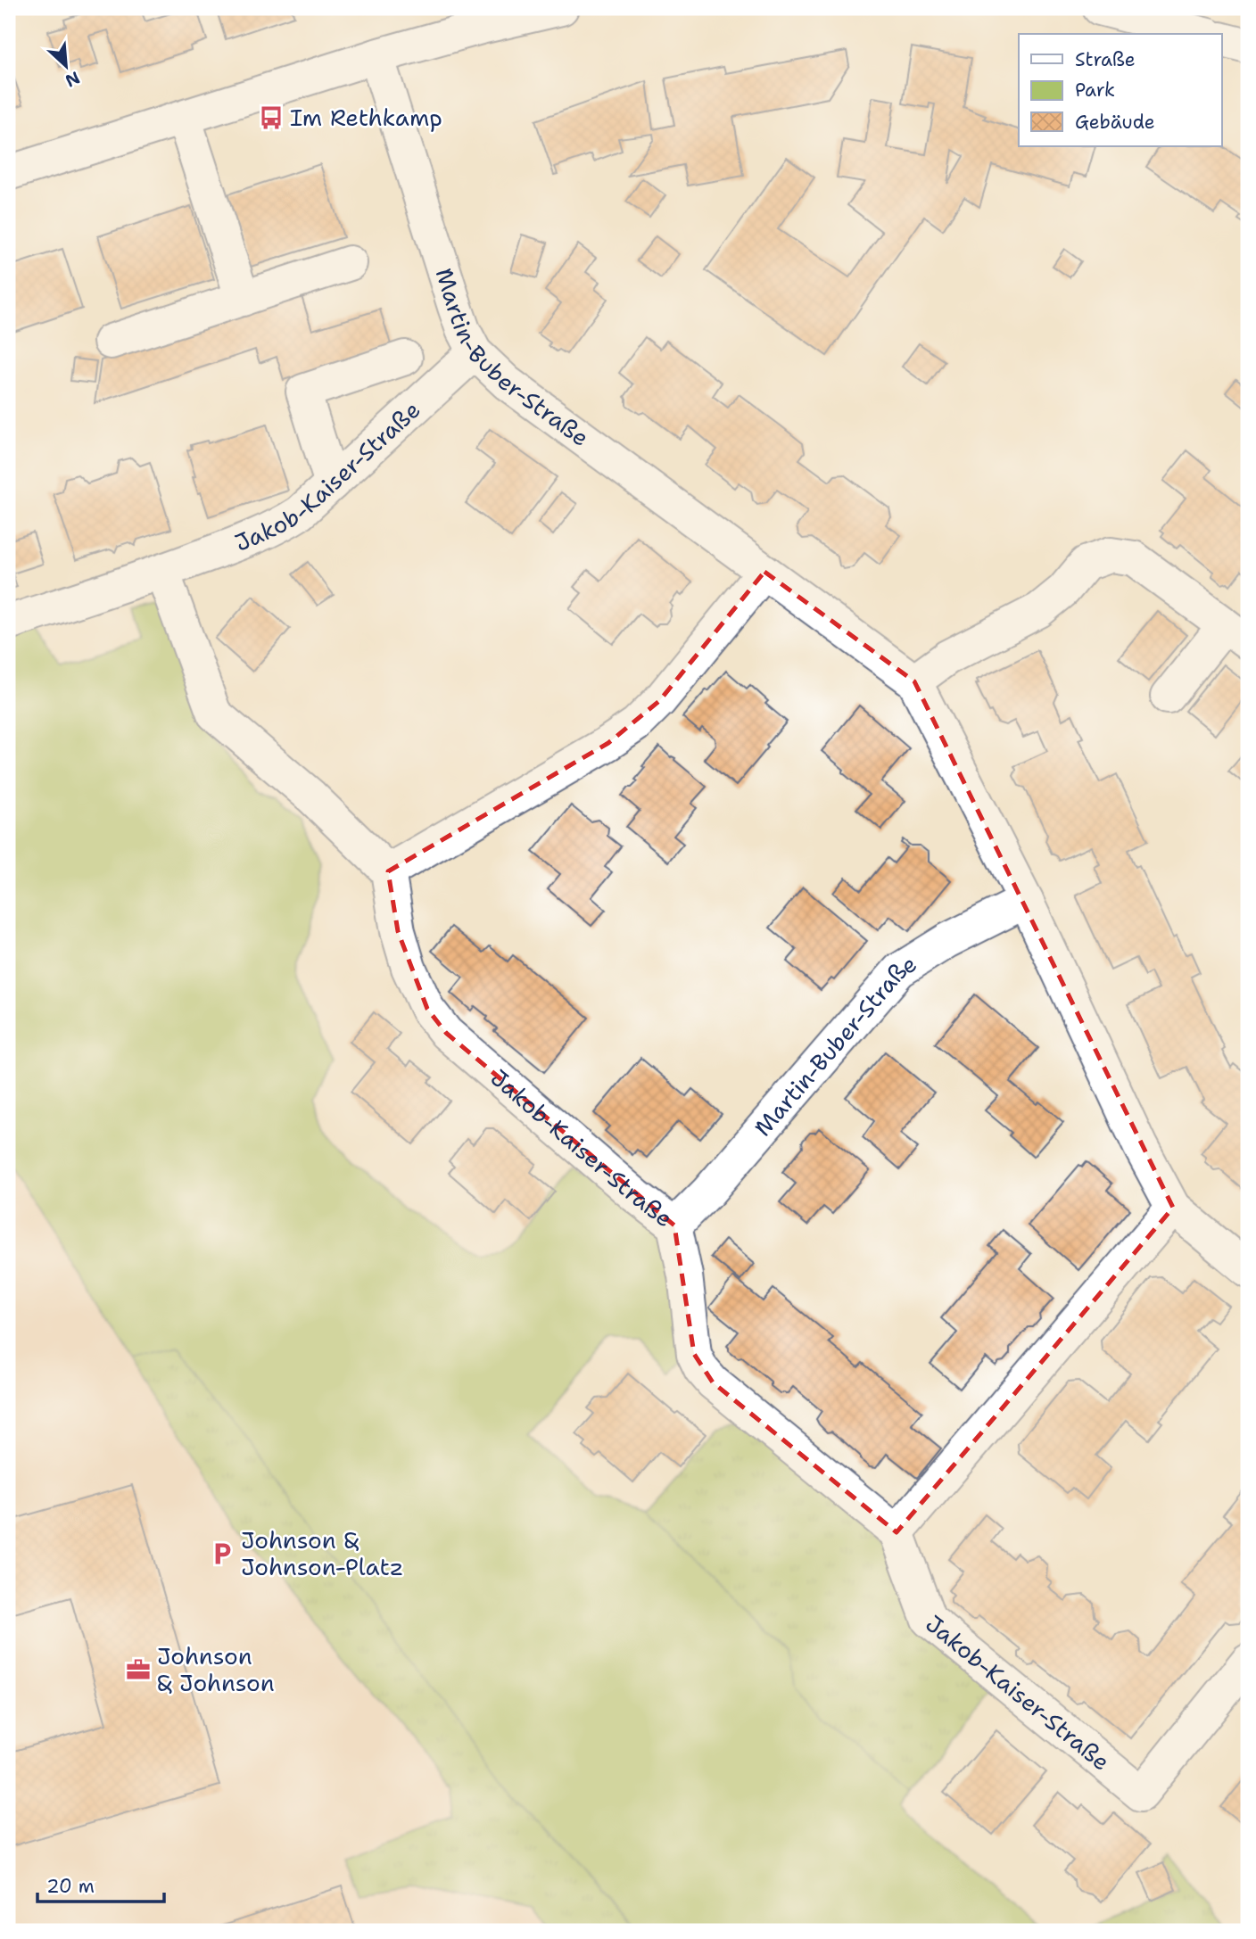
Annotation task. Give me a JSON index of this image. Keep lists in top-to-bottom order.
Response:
{
  "streets": {
    "street": ["Martin-Buber-Straße", "Jakob-Kaiser-Straße"]
  },
  "crossings": [
    ["Martin-Buber-Straße", "Jakob-Kaiser-Straße"]
  ],
  "places": {
    "bus stop": ["Im Rethkamp"],
    "parking": ["Johnson & Johnson-Platz"],
    "office": ["Johnson & Johnson"]
  },
  "legend": ["Straße", "Park", "Gebäude"],
  "scale_bar": "20 m",
  "north": "bottom right"
}
